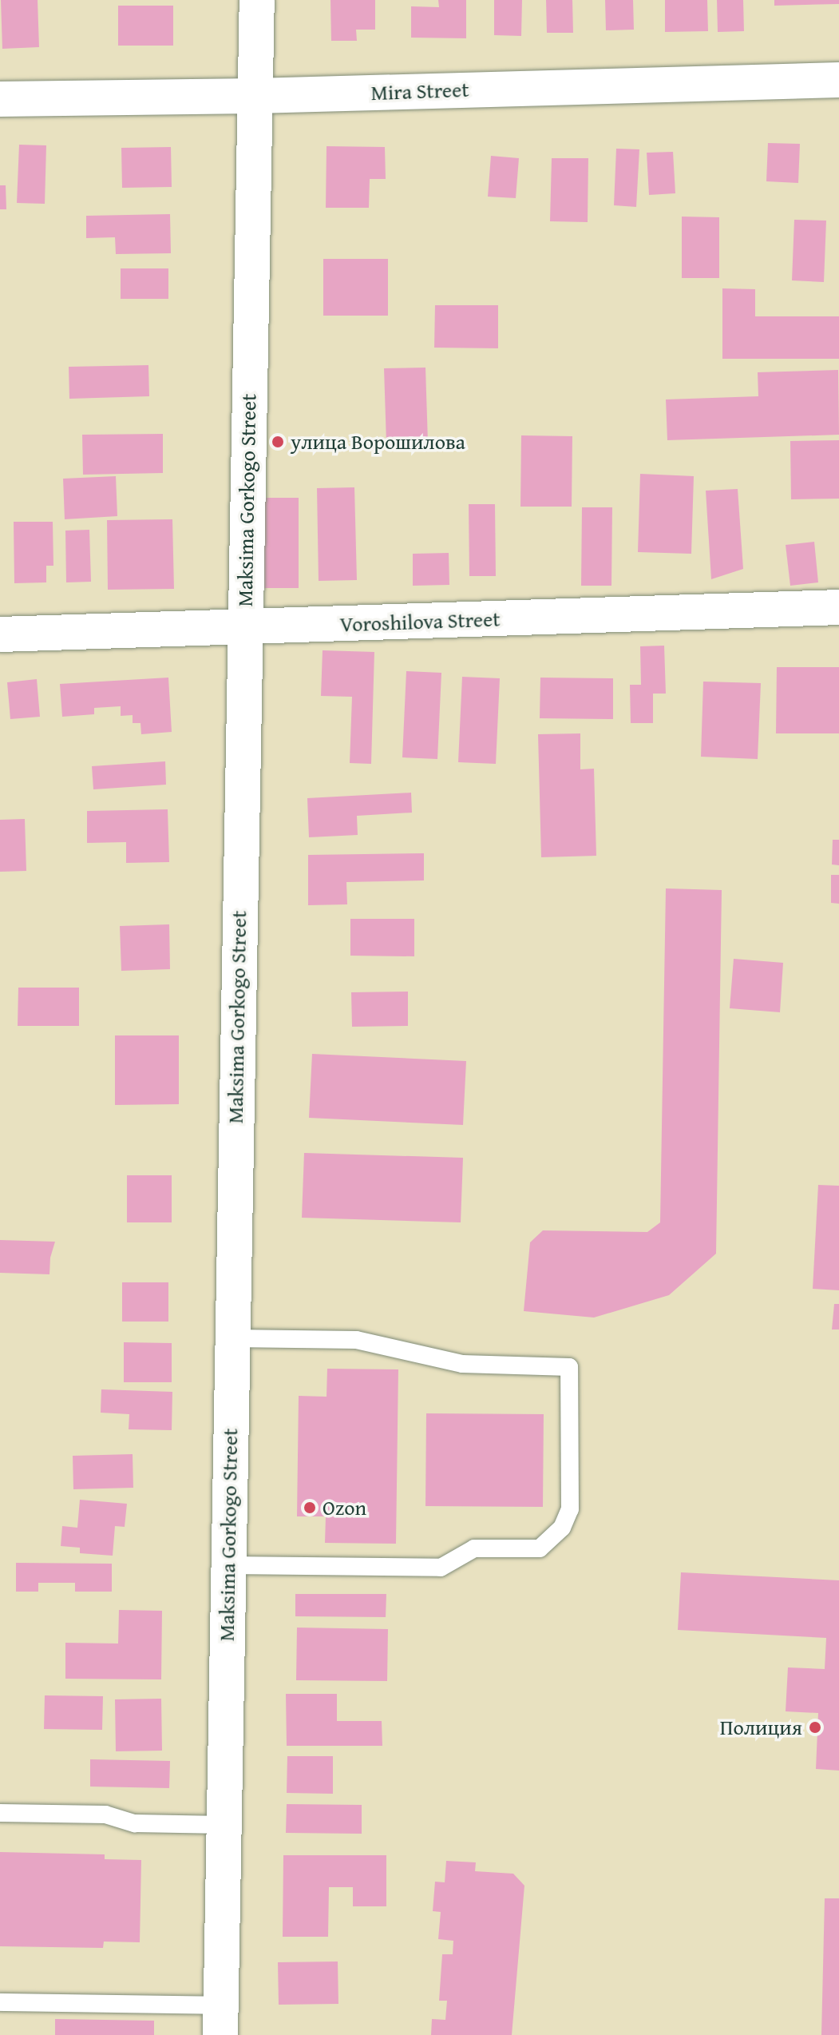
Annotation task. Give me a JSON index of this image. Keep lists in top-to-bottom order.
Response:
{
  "streets": {
    "main road": ["Mira Street", "Maksima Gorkogo Street", "Voroshilova Street"]
  },
  "crossings": [
    ["Mira Street", "Maksima Gorkogo Street"],
    ["Maksima Gorkogo Street", "Voroshilova Street"]
  ],
  "places": ["улица Ворошилова", "Ozon", "Полиция"]
}
